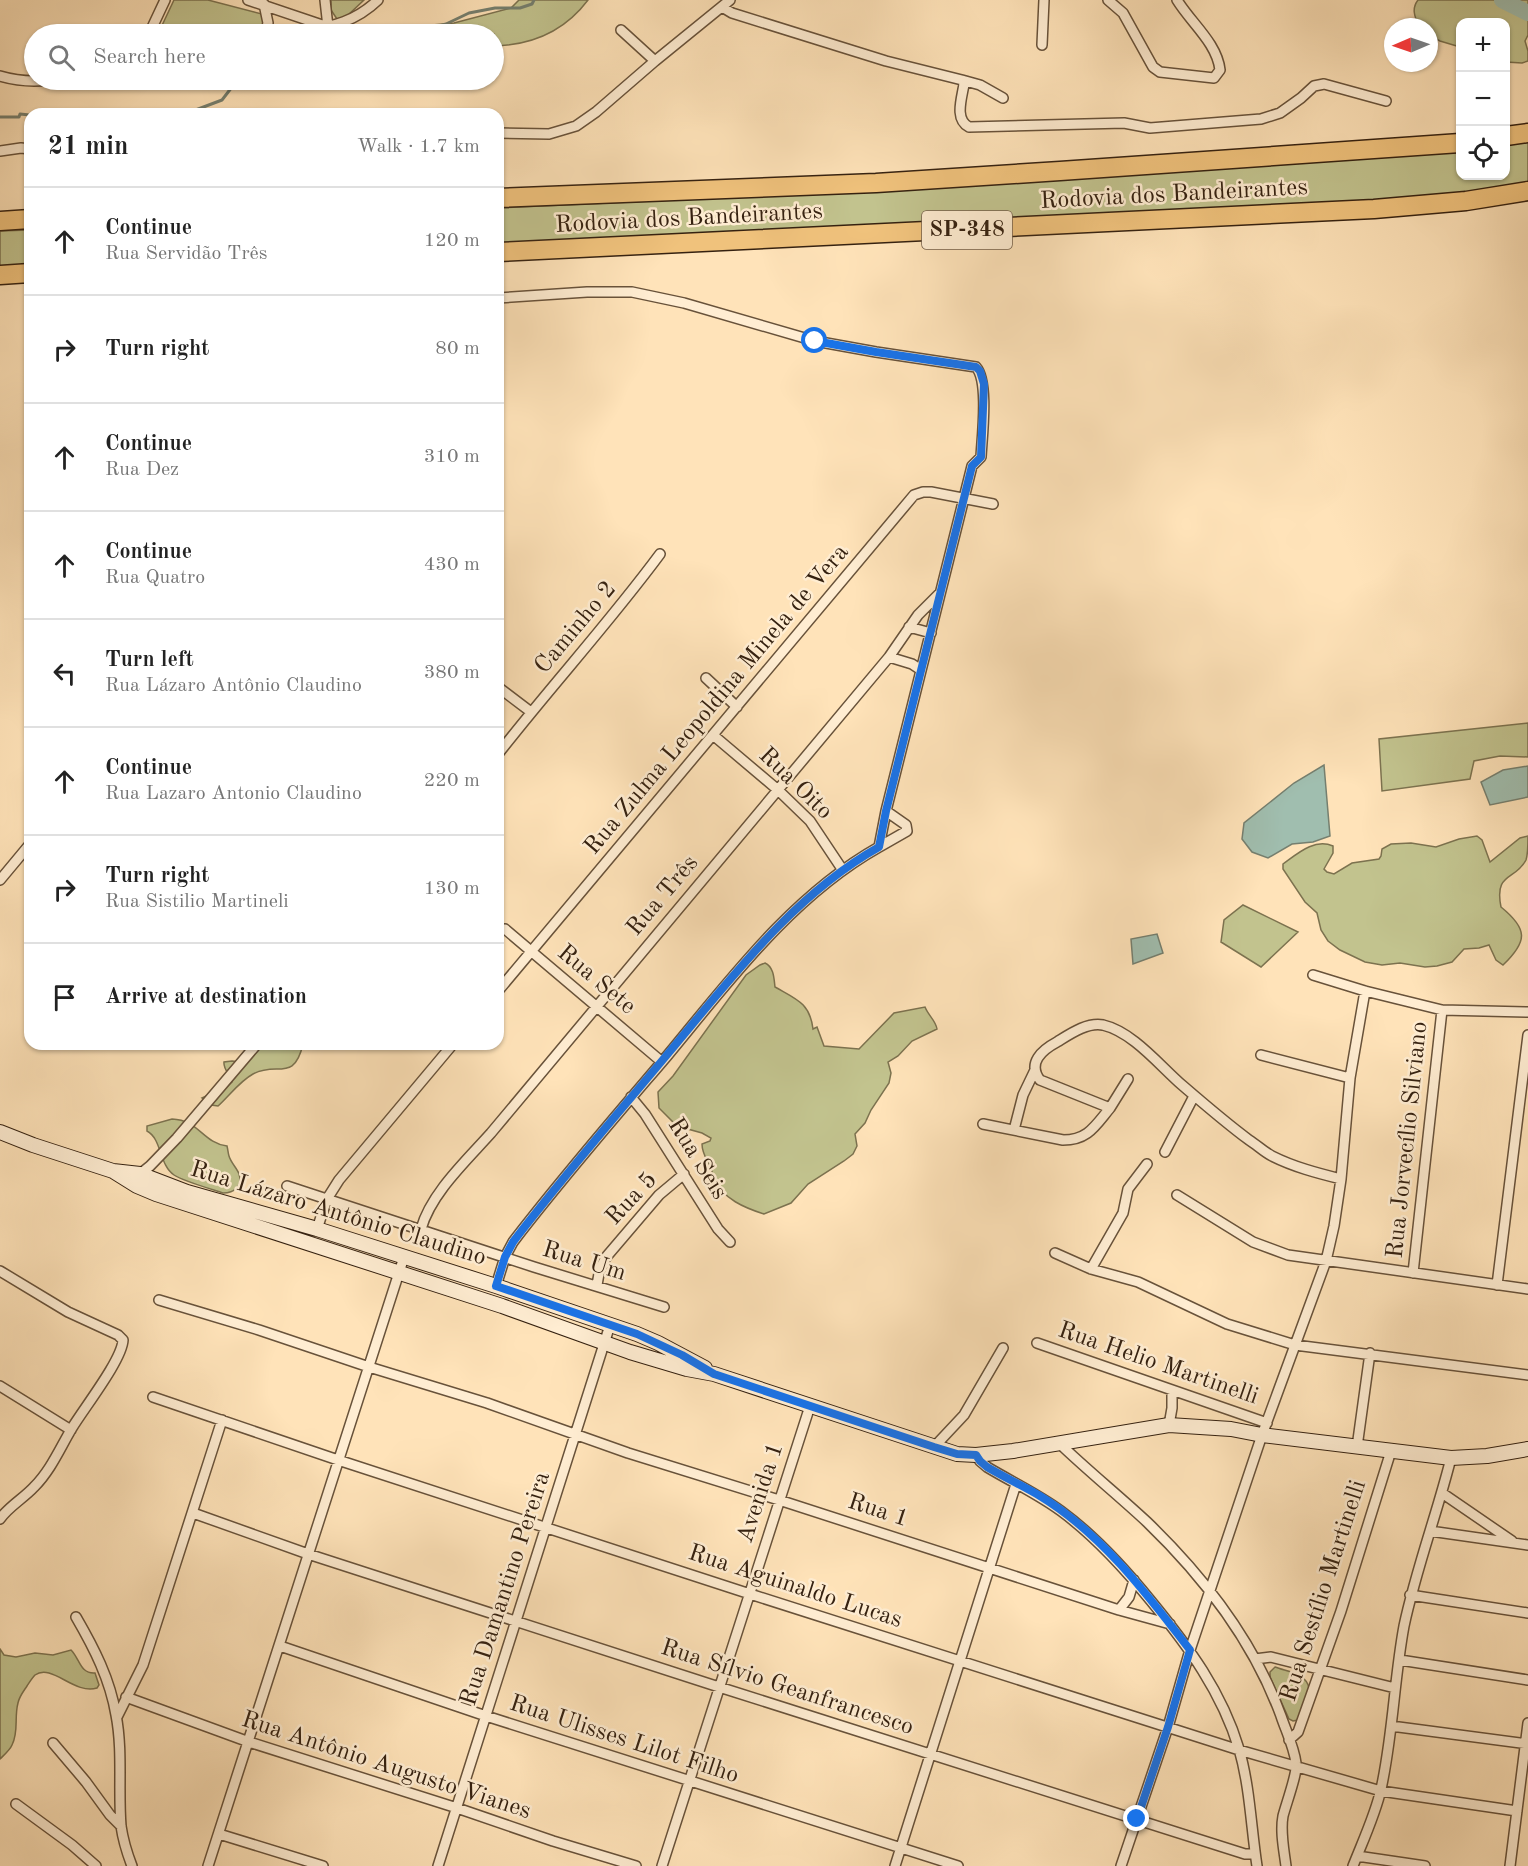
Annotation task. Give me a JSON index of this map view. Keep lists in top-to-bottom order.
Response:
{
  "streets": {
    "highway": ["Rodovia dos Bandeirantes", "SP-348"],
    "main road": ["Rua Lázaro Antônio Claudino"],
    "street": [
      "Caminho 2",
      "Rua Zulma Leopoldina Minela de Vera",
      "Rua Oito",
      "Rua Três",
      "Rua Sete",
      "Rua Jorvecílio Silviano",
      "Rua Seis",
      "Rua 5",
      "Rua Um",
      "Rua Helio Martinelli",
      "Avenida 1",
      "Rua 1",
      "Rua Aguinaldo Lucas",
      "Rua Damantino Pereira",
      "Rua Sestílio Martinelli",
      "Rua Sílvio Geanfrancesco",
      "Rua Ulisses Lilot Filho",
      "Rua Antônio Augusto Vianes"
    ]
  },
  "crossings": [
    ["Rua Zulma Leopoldina Minela de Vera", "Rua Oito"],
    ["Rua Zulma Leopoldina Minela de Vera", "Rua Sete"],
    ["Rua Oito", "Rua Três"],
    ["Rua Três", "Rua Sete"],
    ["Rua Três", "Rua Um"],
    ["Rua Seis", "Rua 5"],
    ["Rua 5", "Rua Um"],
    ["Rua Lázaro Antônio Claudino", "Rua Helio Martinelli"],
    ["Rua Lázaro Antônio Claudino", "Avenida 1"],
    ["Rua Lázaro Antônio Claudino", "Rua Damantino Pereira"],
    ["Rua Lázaro Antônio Claudino", "Rua Sestílio Martinelli"],
    ["Avenida 1", "Rua 1"],
    ["Avenida 1", "Rua Aguinaldo Lucas"],
    ["Avenida 1", "Rua Sílvio Geanfrancesco"],
    ["Avenida 1", "Rua Ulisses Lilot Filho"],
    ["Rua 1", "Rua Damantino Pereira"],
    ["Rua Aguinaldo Lucas", "Rua Damantino Pereira"],
    ["Rua Damantino Pereira", "Rua Sílvio Geanfrancesco"],
    ["Rua Damantino Pereira", "Rua Ulisses Lilot Filho"],
    ["Rua Damantino Pereira", "Rua Antônio Augusto Vianes"]
  ],
  "north": "left",
  "page": {
    "map_buttons": ["+", "−"],
    "search": "Search here",
    "heading": ["21 min", "Walk · 1.7 km"],
    "list": [
      ["Continue", "Rua Servidão Três", "120 m"],
      ["Turn right", "80 m"],
      ["Continue", "Rua Dez", "310 m"],
      ["Continue", "Rua Quatro", "430 m"],
      ["Turn left", "Rua Lázaro Antônio Claudino", "380 m"],
      ["Continue", "Rua Lazaro Antonio Claudino", "220 m"],
      ["Turn right", "Rua Sistilio Martineli", "130 m"],
      "Arrive at destination"
    ]
  }
}
